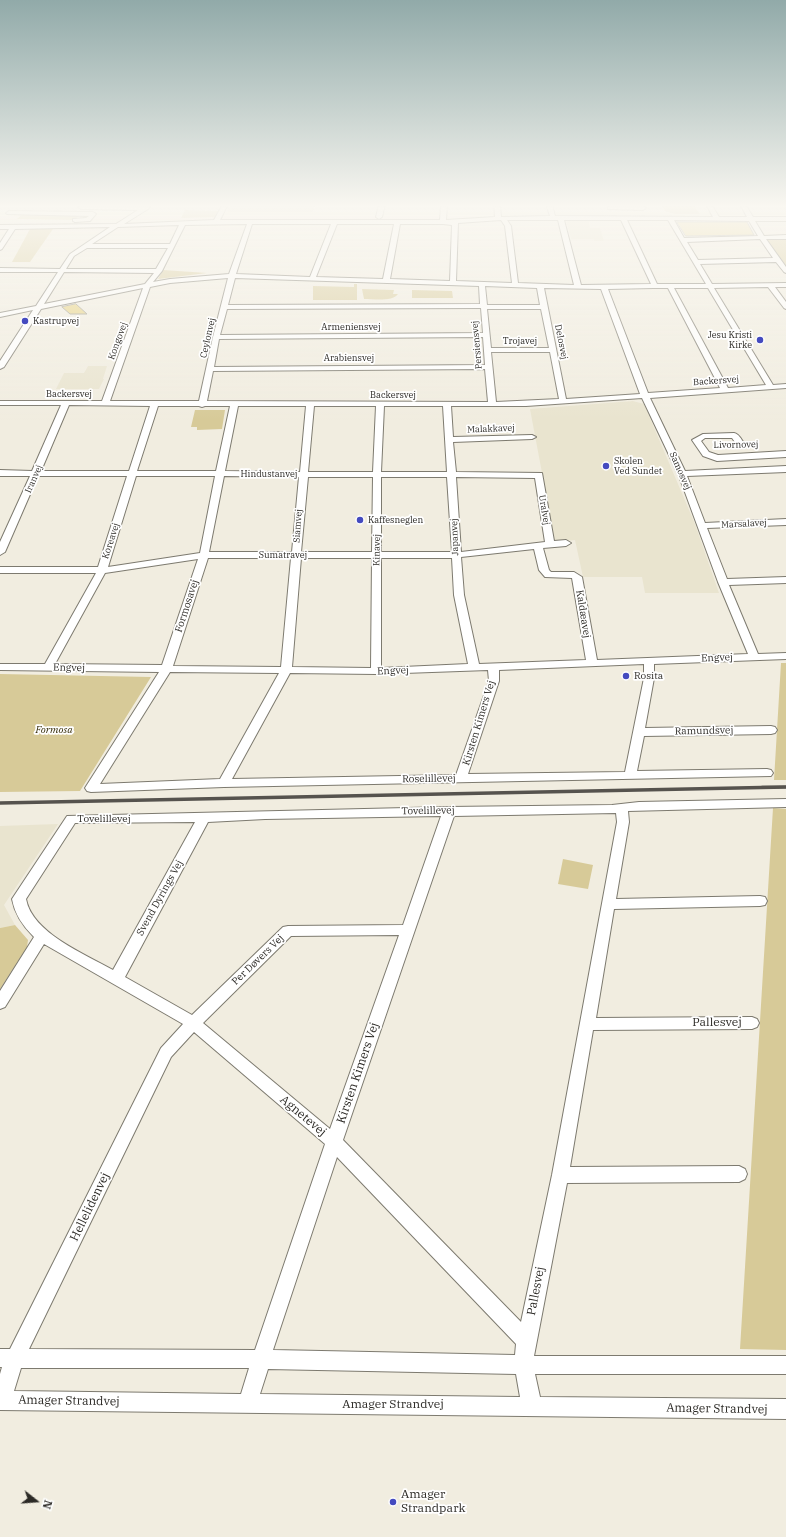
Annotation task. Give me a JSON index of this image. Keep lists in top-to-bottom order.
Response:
{
  "streets": {
    "street": [
      "Armeniensvej",
      "Ceylonvej",
      "Kongovej",
      "Trojavej",
      "Delosvej",
      "Persiensvej",
      "Arabiensvej",
      "Backersvej",
      "Malakkavej",
      "Livornovej",
      "Samosvej",
      "Hindustanvej",
      "Iranvej",
      "Uralvej",
      "Marsalavej",
      "Siamvej",
      "Japanvej",
      "Koreavej",
      "Kinavej",
      "Sumatravej",
      "Formosavej",
      "Kaldæavej",
      "Engvej",
      "Kirsten Kimers Vej",
      "Ramundsvej",
      "Roselillevej",
      "Tovelillevej",
      "Svend Dyrings Vej",
      "Per Døvers Vej",
      "Pallesvej",
      "Agnetevej",
      "Hellelidenvej",
      "Amager Strandvej"
    ]
  },
  "crossings": [
    ["Armeniensvej", "Ceylonvej"],
    ["Armeniensvej", "Persiensvej"],
    ["Ceylonvej", "Arabiensvej"],
    ["Ceylonvej", "Backersvej"],
    ["Kongovej", "Backersvej"],
    ["Trojavej", "Delosvej"],
    ["Trojavej", "Persiensvej"],
    ["Delosvej", "Backersvej"],
    ["Persiensvej", "Arabiensvej"],
    ["Persiensvej", "Backersvej"],
    ["Backersvej", "Samosvej"],
    ["Backersvej", "Iranvej"],
    ["Backersvej", "Siamvej"],
    ["Backersvej", "Japanvej"],
    ["Backersvej", "Koreavej"],
    ["Backersvej", "Kinavej"],
    ["Backersvej", "Formosavej"],
    ["Malakkavej", "Japanvej"],
    ["Samosvej", "Marsalavej"],
    ["Samosvej", "Engvej"],
    ["Hindustanvej", "Iranvej"],
    ["Hindustanvej", "Uralvej"],
    ["Hindustanvej", "Siamvej"],
    ["Hindustanvej", "Japanvej"],
    ["Hindustanvej", "Koreavej"],
    ["Hindustanvej", "Kinavej"],
    ["Hindustanvej", "Formosavej"],
    ["Uralvej", "Sumatravej"],
    ["Siamvej", "Sumatravej"],
    ["Siamvej", "Engvej"],
    ["Japanvej", "Sumatravej"],
    ["Japanvej", "Engvej"],
    ["Koreavej", "Sumatravej"],
    ["Koreavej", "Engvej"],
    ["Kinavej", "Sumatravej"],
    ["Kinavej", "Engvej"],
    ["Sumatravej", "Formosavej"],
    ["Sumatravej", "Kaldæavej"],
    ["Formosavej", "Engvej"],
    ["Formosavej", "Roselillevej"],
    ["Kaldæavej", "Engvej"],
    ["Engvej", "Kirsten Kimers Vej"],
    ["Kirsten Kimers Vej", "Roselillevej"],
    ["Kirsten Kimers Vej", "Tovelillevej"],
    ["Kirsten Kimers Vej", "Per Døvers Vej"],
    ["Kirsten Kimers Vej", "Agnetevej"],
    ["Kirsten Kimers Vej", "Amager Strandvej"],
    ["Tovelillevej", "Svend Dyrings Vej"],
    ["Tovelillevej", "Pallesvej"],
    ["Tovelillevej", "Agnetevej"],
    ["Svend Dyrings Vej", "Agnetevej"],
    ["Per Døvers Vej", "Agnetevej"],
    ["Per Døvers Vej", "Hellelidenvej"],
    ["Pallesvej", "Agnetevej"],
    ["Pallesvej", "Amager Strandvej"],
    ["Agnetevej", "Hellelidenvej"],
    ["Hellelidenvej", "Amager Strandvej"]
  ],
  "parks": ["Formosa"],
  "places": [
    "Kastrupvej",
    "Jesu Kristi Kirke",
    "Skolen Ved Sundet",
    "Kaffesneglen",
    "Rosita",
    "Amager Strandpark"
  ],
  "north": "right"
}
